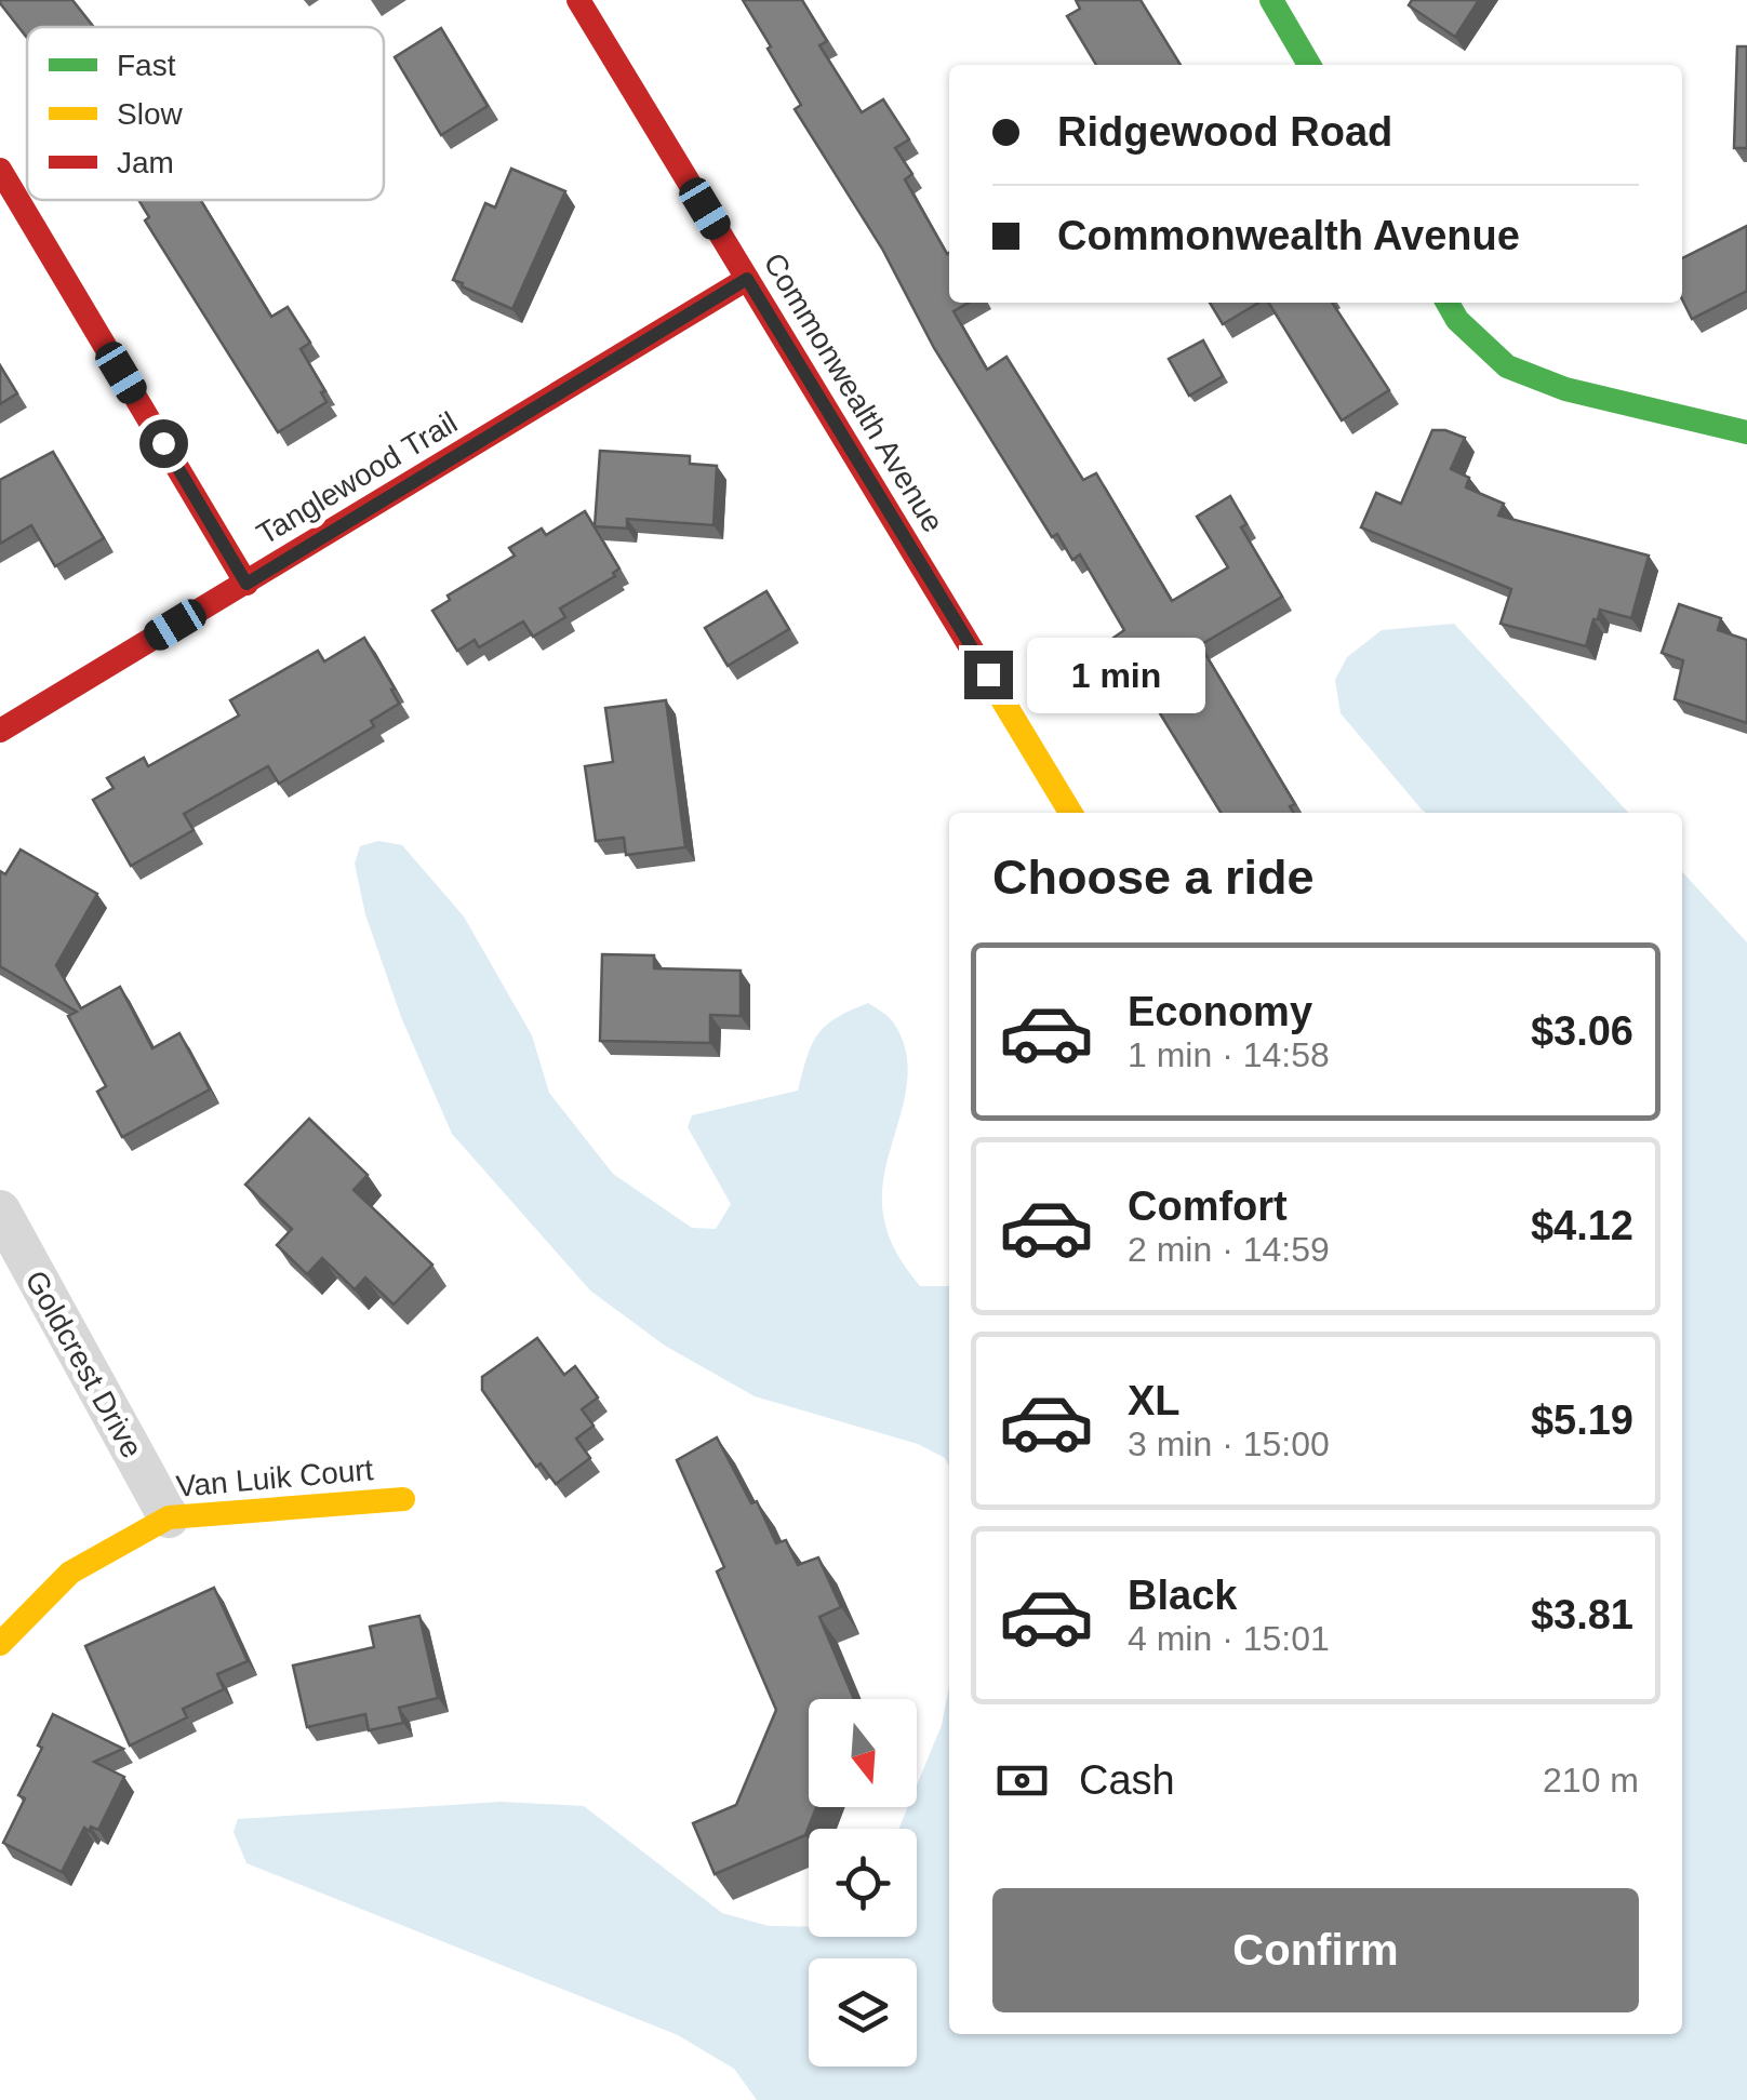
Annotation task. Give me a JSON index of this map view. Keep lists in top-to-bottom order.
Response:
{
  "streets": {
    "street": [
      "Commonwealth Avenue",
      "Tanglewood Trail",
      "Goldcrest Drive",
      "Van Luik Court"
    ]
  },
  "crossings": [
    ["Commonwealth Avenue", "Tanglewood Trail"],
    ["Goldcrest Drive", "Van Luik Court"]
  ],
  "legend": ["Fast", "Slow", "Jam"],
  "north": "bottom",
  "page": {
    "banner": ["Ridgewood Road", "Commonwealth Avenue"],
    "bubble": "1 min",
    "heading": "Choose a ride",
    "list": [
      {
        "name": "Economy",
        "note": "1 min · 14:58",
        "value": "$3.06"
      },
      {
        "name": "Comfort",
        "note": "2 min · 14:59",
        "value": "$4.12"
      },
      {
        "name": "XL",
        "note": "3 min · 15:00",
        "value": "$5.19"
      },
      {
        "name": "Black",
        "note": "4 min · 15:01",
        "value": "$3.81"
      }
    ],
    "pay": ["Cash", "210 m"],
    "buttons": "Confirm"
  }
}
